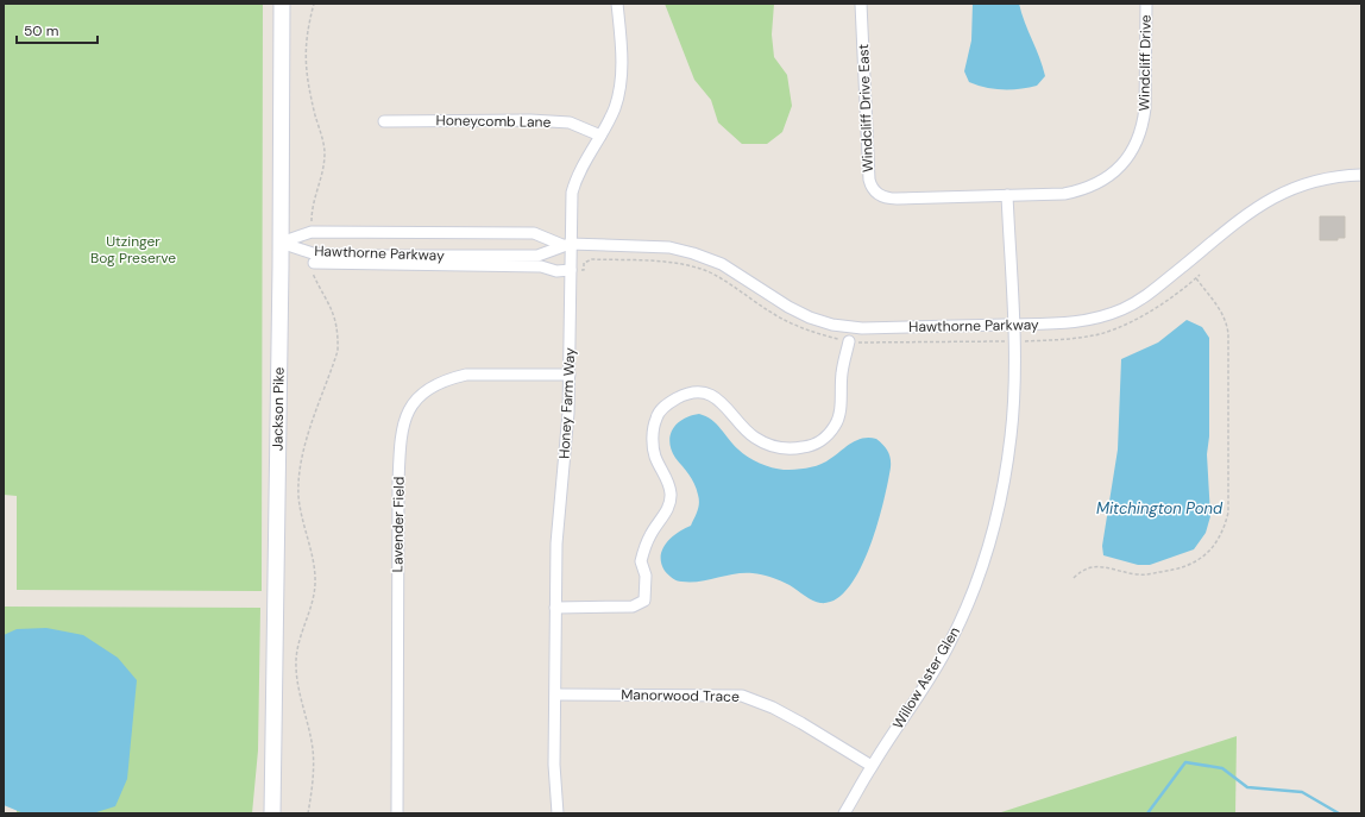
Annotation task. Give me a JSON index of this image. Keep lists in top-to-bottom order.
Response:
{
  "streets": {
    "main road": ["Jackson Pike"],
    "street": [
      "Windcliff Drive",
      "Windcliff Drive East",
      "Honeycomb Lane",
      "Hawthorne Parkway",
      "Honey Farm Way",
      "Lavender Field",
      "Willow Aster Glen",
      "Manorwood Trace"
    ]
  },
  "crossings": [
    ["Windcliff Drive", "Windcliff Drive East"],
    ["Windcliff Drive", "Willow Aster Glen"],
    ["Windcliff Drive East", "Willow Aster Glen"],
    ["Honeycomb Lane", "Honey Farm Way"],
    ["Hawthorne Parkway", "Honey Farm Way"],
    ["Hawthorne Parkway", "Jackson Pike"],
    ["Hawthorne Parkway", "Willow Aster Glen"],
    ["Honey Farm Way", "Lavender Field"],
    ["Honey Farm Way", "Manorwood Trace"],
    ["Willow Aster Glen", "Manorwood Trace"]
  ],
  "water": ["Mitchington Pond"],
  "parks": ["Utzinger Bog Preserve"],
  "scale_bar": "50 m"
}
